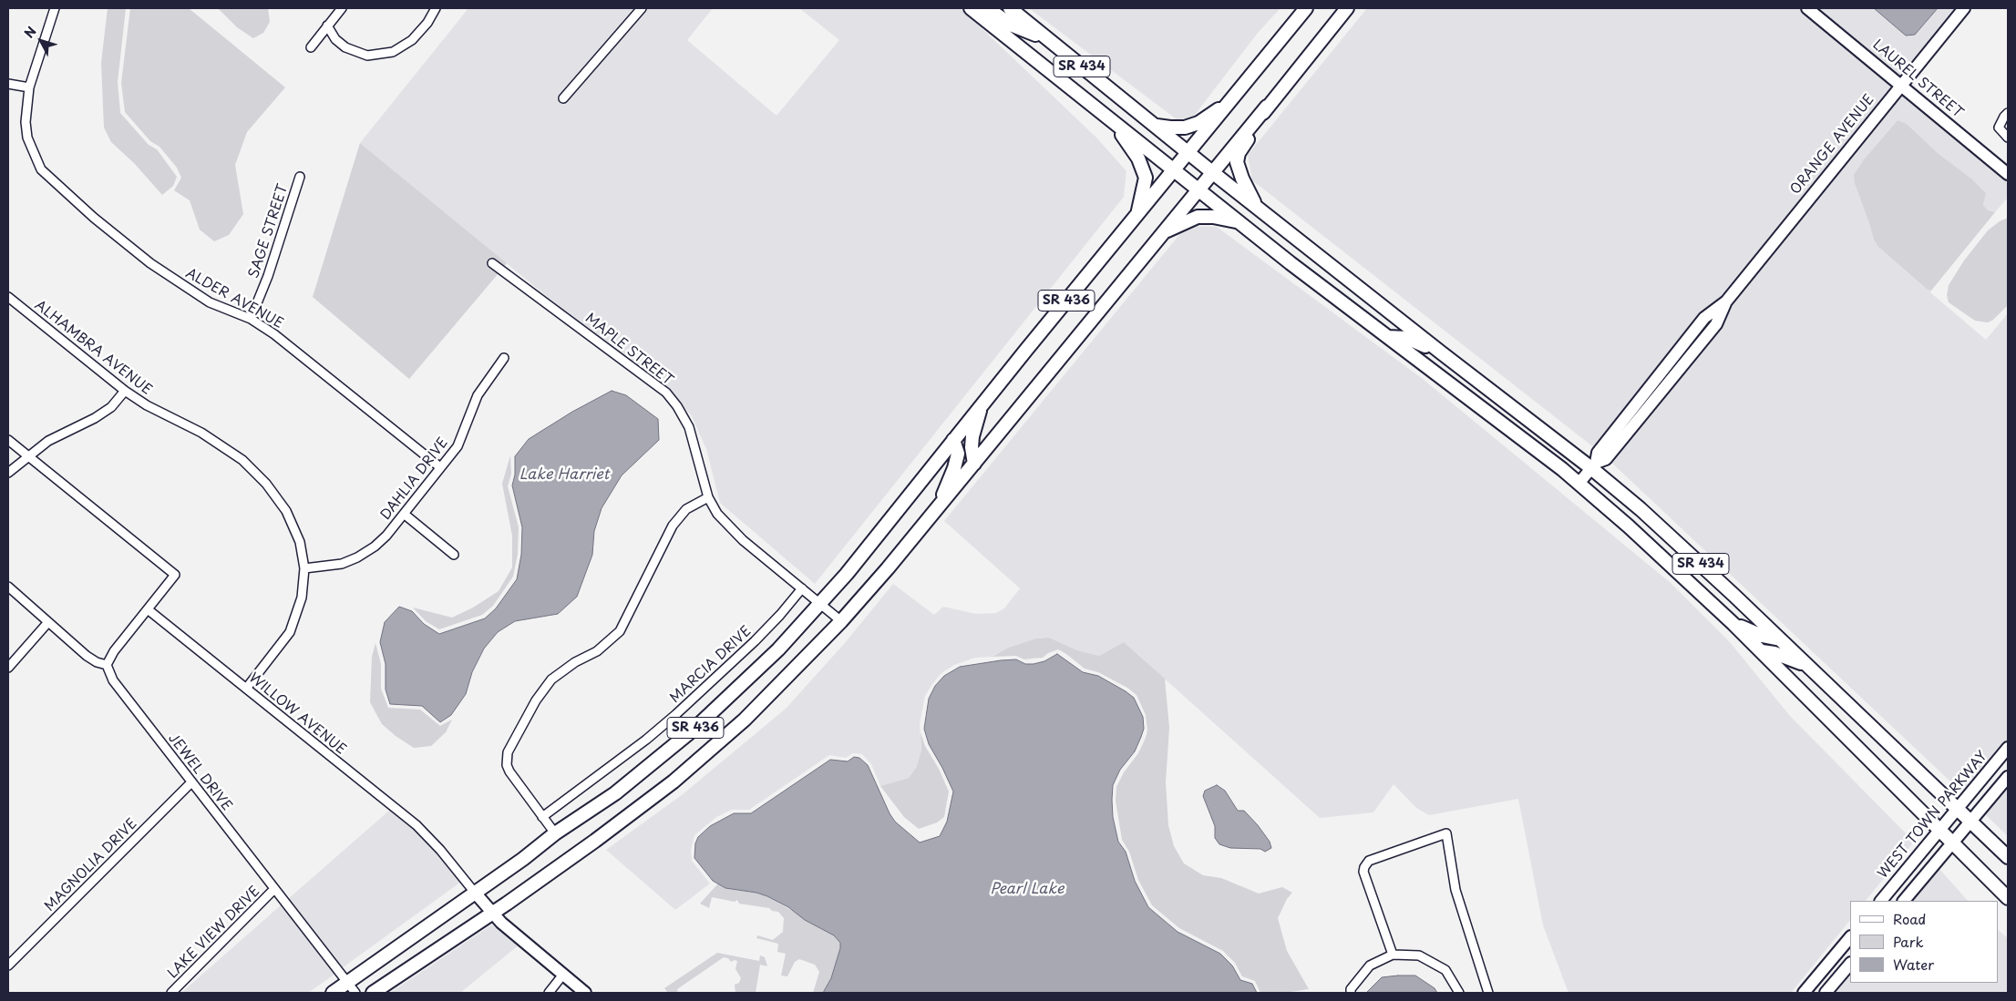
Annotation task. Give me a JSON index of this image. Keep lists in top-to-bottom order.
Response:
{
  "streets": {
    "main road": ["SR 434", "SR 436"],
    "street": [
      "LAUREL STREET",
      "ORANGE AVENUE",
      "SAGE STREET",
      "ALDER AVENUE",
      "ALHAMBRA AVENUE",
      "MAPLE STREET",
      "DAHLIA DRIVE",
      "MARCIA DRIVE",
      "WILLOW AVENUE",
      "JEWEL DRIVE",
      "WEST TOWN PARKWAY",
      "MAGNOLIA DRIVE",
      "LAKE VIEW DRIVE"
    ]
  },
  "crossings": [
    ["SR 434", "ORANGE AVENUE"],
    ["SR 434", "SR 436"],
    ["SR 434", "WEST TOWN PARKWAY"],
    ["LAUREL STREET", "ORANGE AVENUE"],
    ["SAGE STREET", "ALDER AVENUE"],
    ["ALDER AVENUE", "DAHLIA DRIVE"],
    ["SR 436", "MAPLE STREET"],
    ["SR 436", "WILLOW AVENUE"],
    ["SR 436", "JEWEL DRIVE"],
    ["ALHAMBRA AVENUE", "DAHLIA DRIVE"],
    ["ALHAMBRA AVENUE", "WILLOW AVENUE"],
    ["MAPLE STREET", "MARCIA DRIVE"],
    ["JEWEL DRIVE", "MAGNOLIA DRIVE"],
    ["JEWEL DRIVE", "LAKE VIEW DRIVE"]
  ],
  "water": ["Lake Harriet", "Pearl Lake"],
  "legend": ["Road", "Park", "Water"],
  "north": "top left"
}
